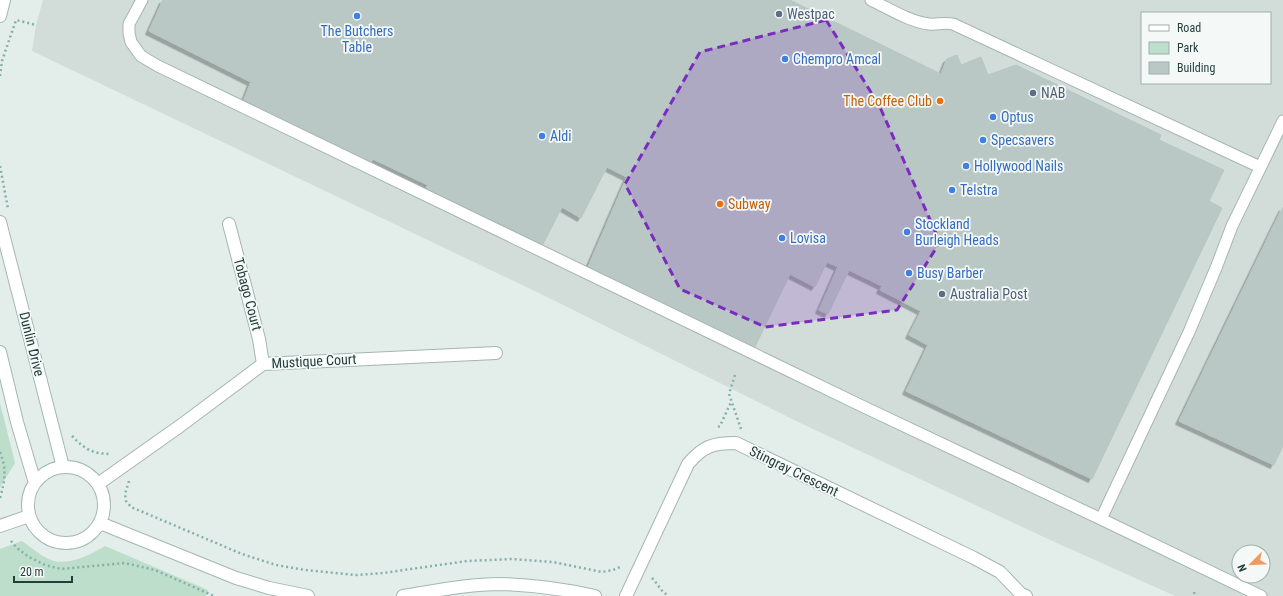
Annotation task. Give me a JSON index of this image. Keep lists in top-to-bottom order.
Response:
{
  "streets": {
    "street": [
      "Tobago Court",
      "Dunlin Drive",
      "Mustique Court",
      "Stingray Crescent"
    ]
  },
  "crossings": [
    ["Tobago Court", "Mustique Court"],
    ["Dunlin Drive", "Mustique Court"]
  ],
  "places": [
    "Westpac",
    "The Butchers Table",
    "Chempro Amcal",
    "NAB",
    "The Coffee Club",
    "Optus",
    "Aldi",
    "Specsavers",
    "Hollywood Nails",
    "Telstra",
    "Subway",
    "Stockland Burleigh Heads",
    "Lovisa",
    "Busy Barber",
    "Australia Post"
  ],
  "legend": ["Road", "Park", "Building"],
  "scale_bar": "20 m",
  "north": "bottom left"
}
